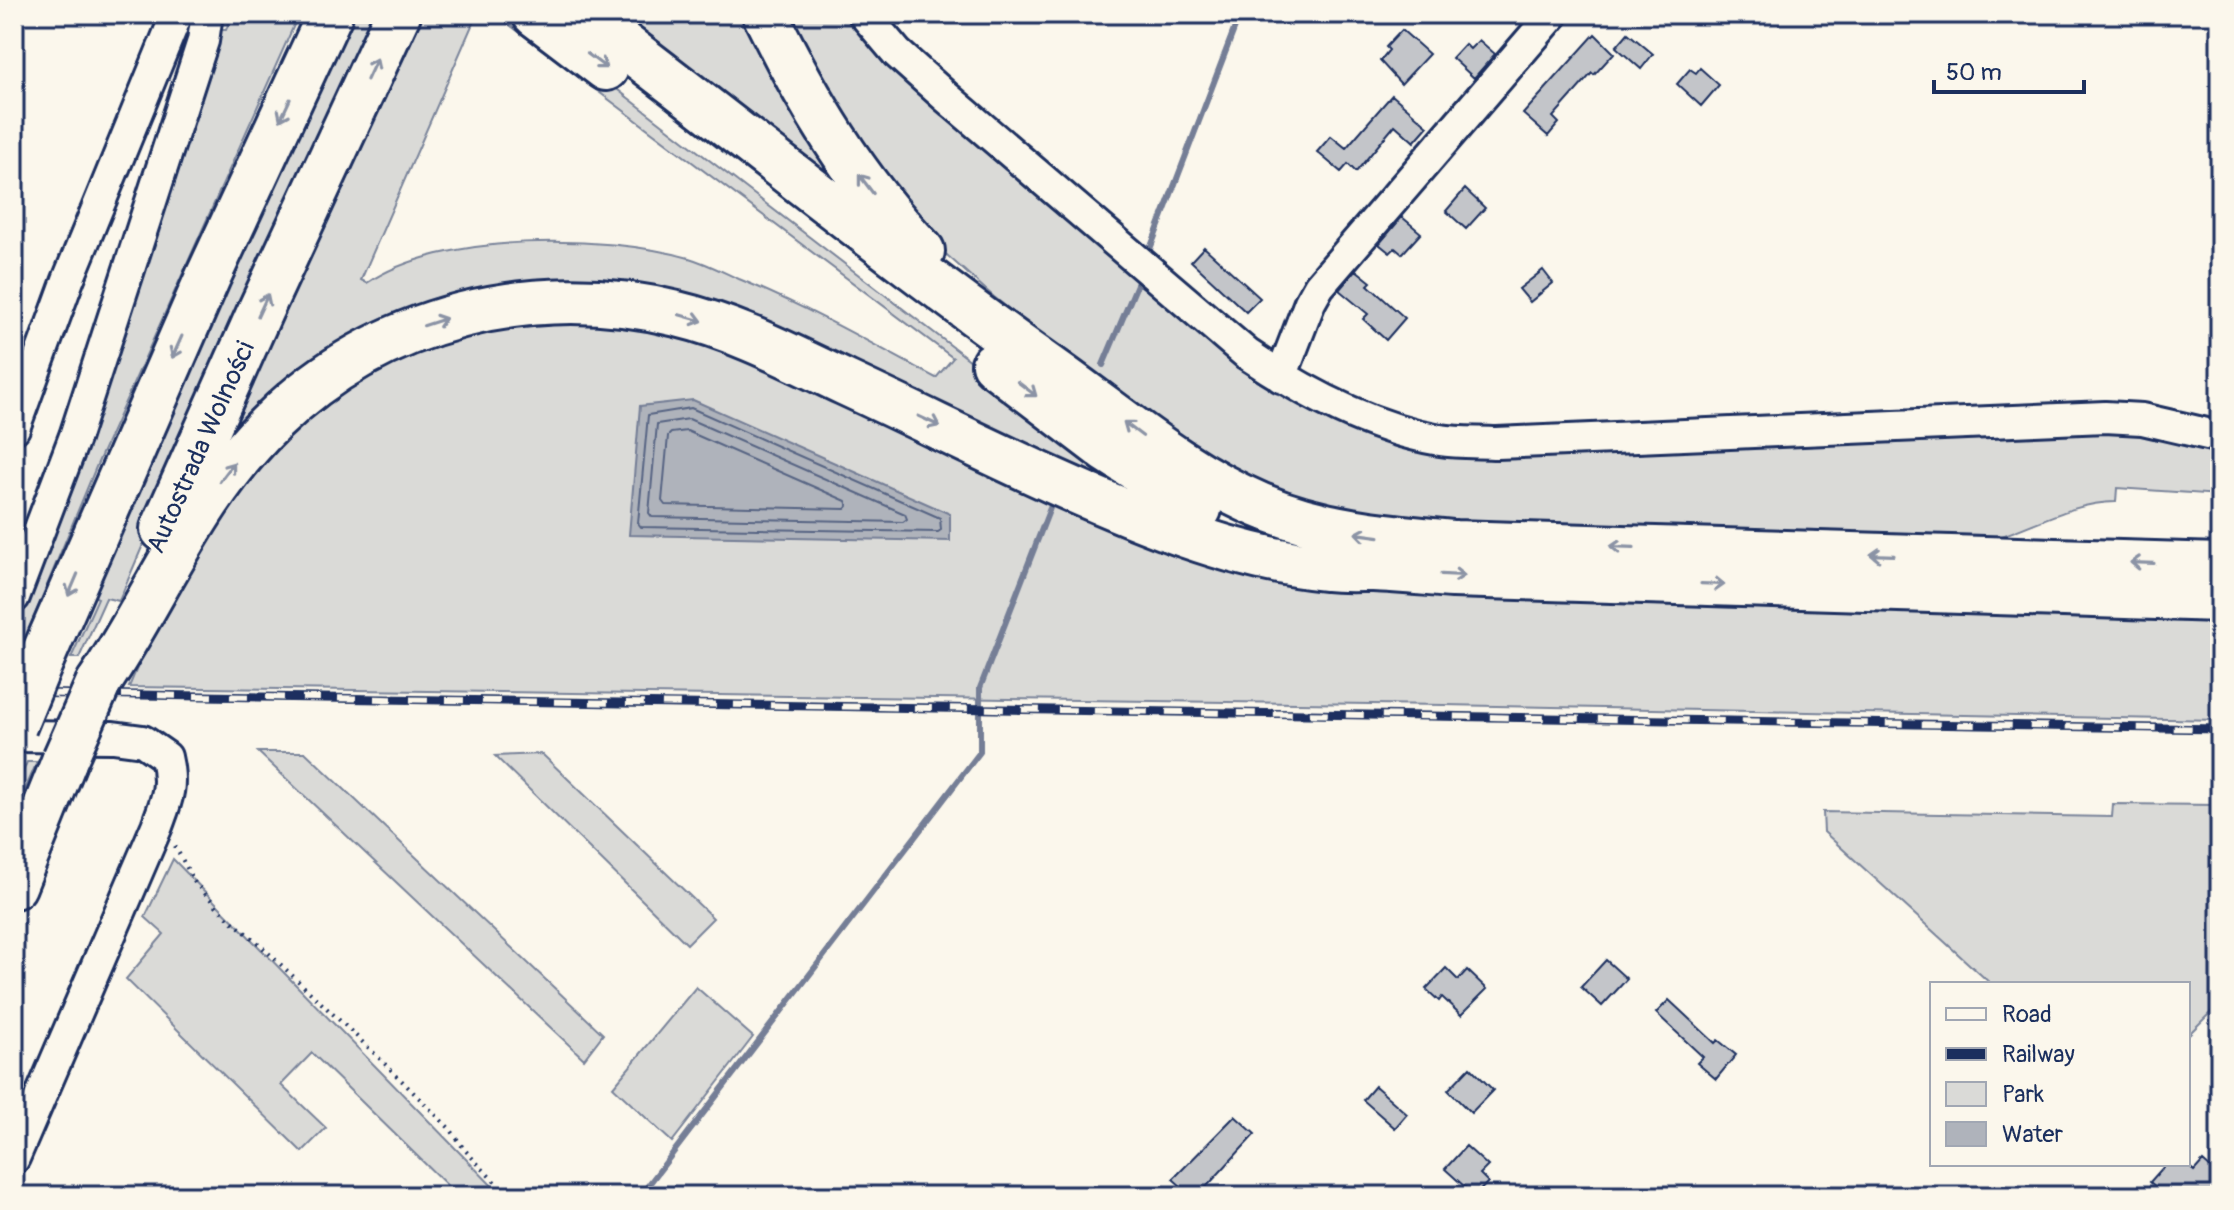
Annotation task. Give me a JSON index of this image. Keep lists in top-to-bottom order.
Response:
{
  "streets": {
    "highway": ["Autostrada Wolności"]
  },
  "legend": [
    "Road",
    "Railway",
    "Park",
    "Water"
  ],
  "scale_bar": "50 m"
}
